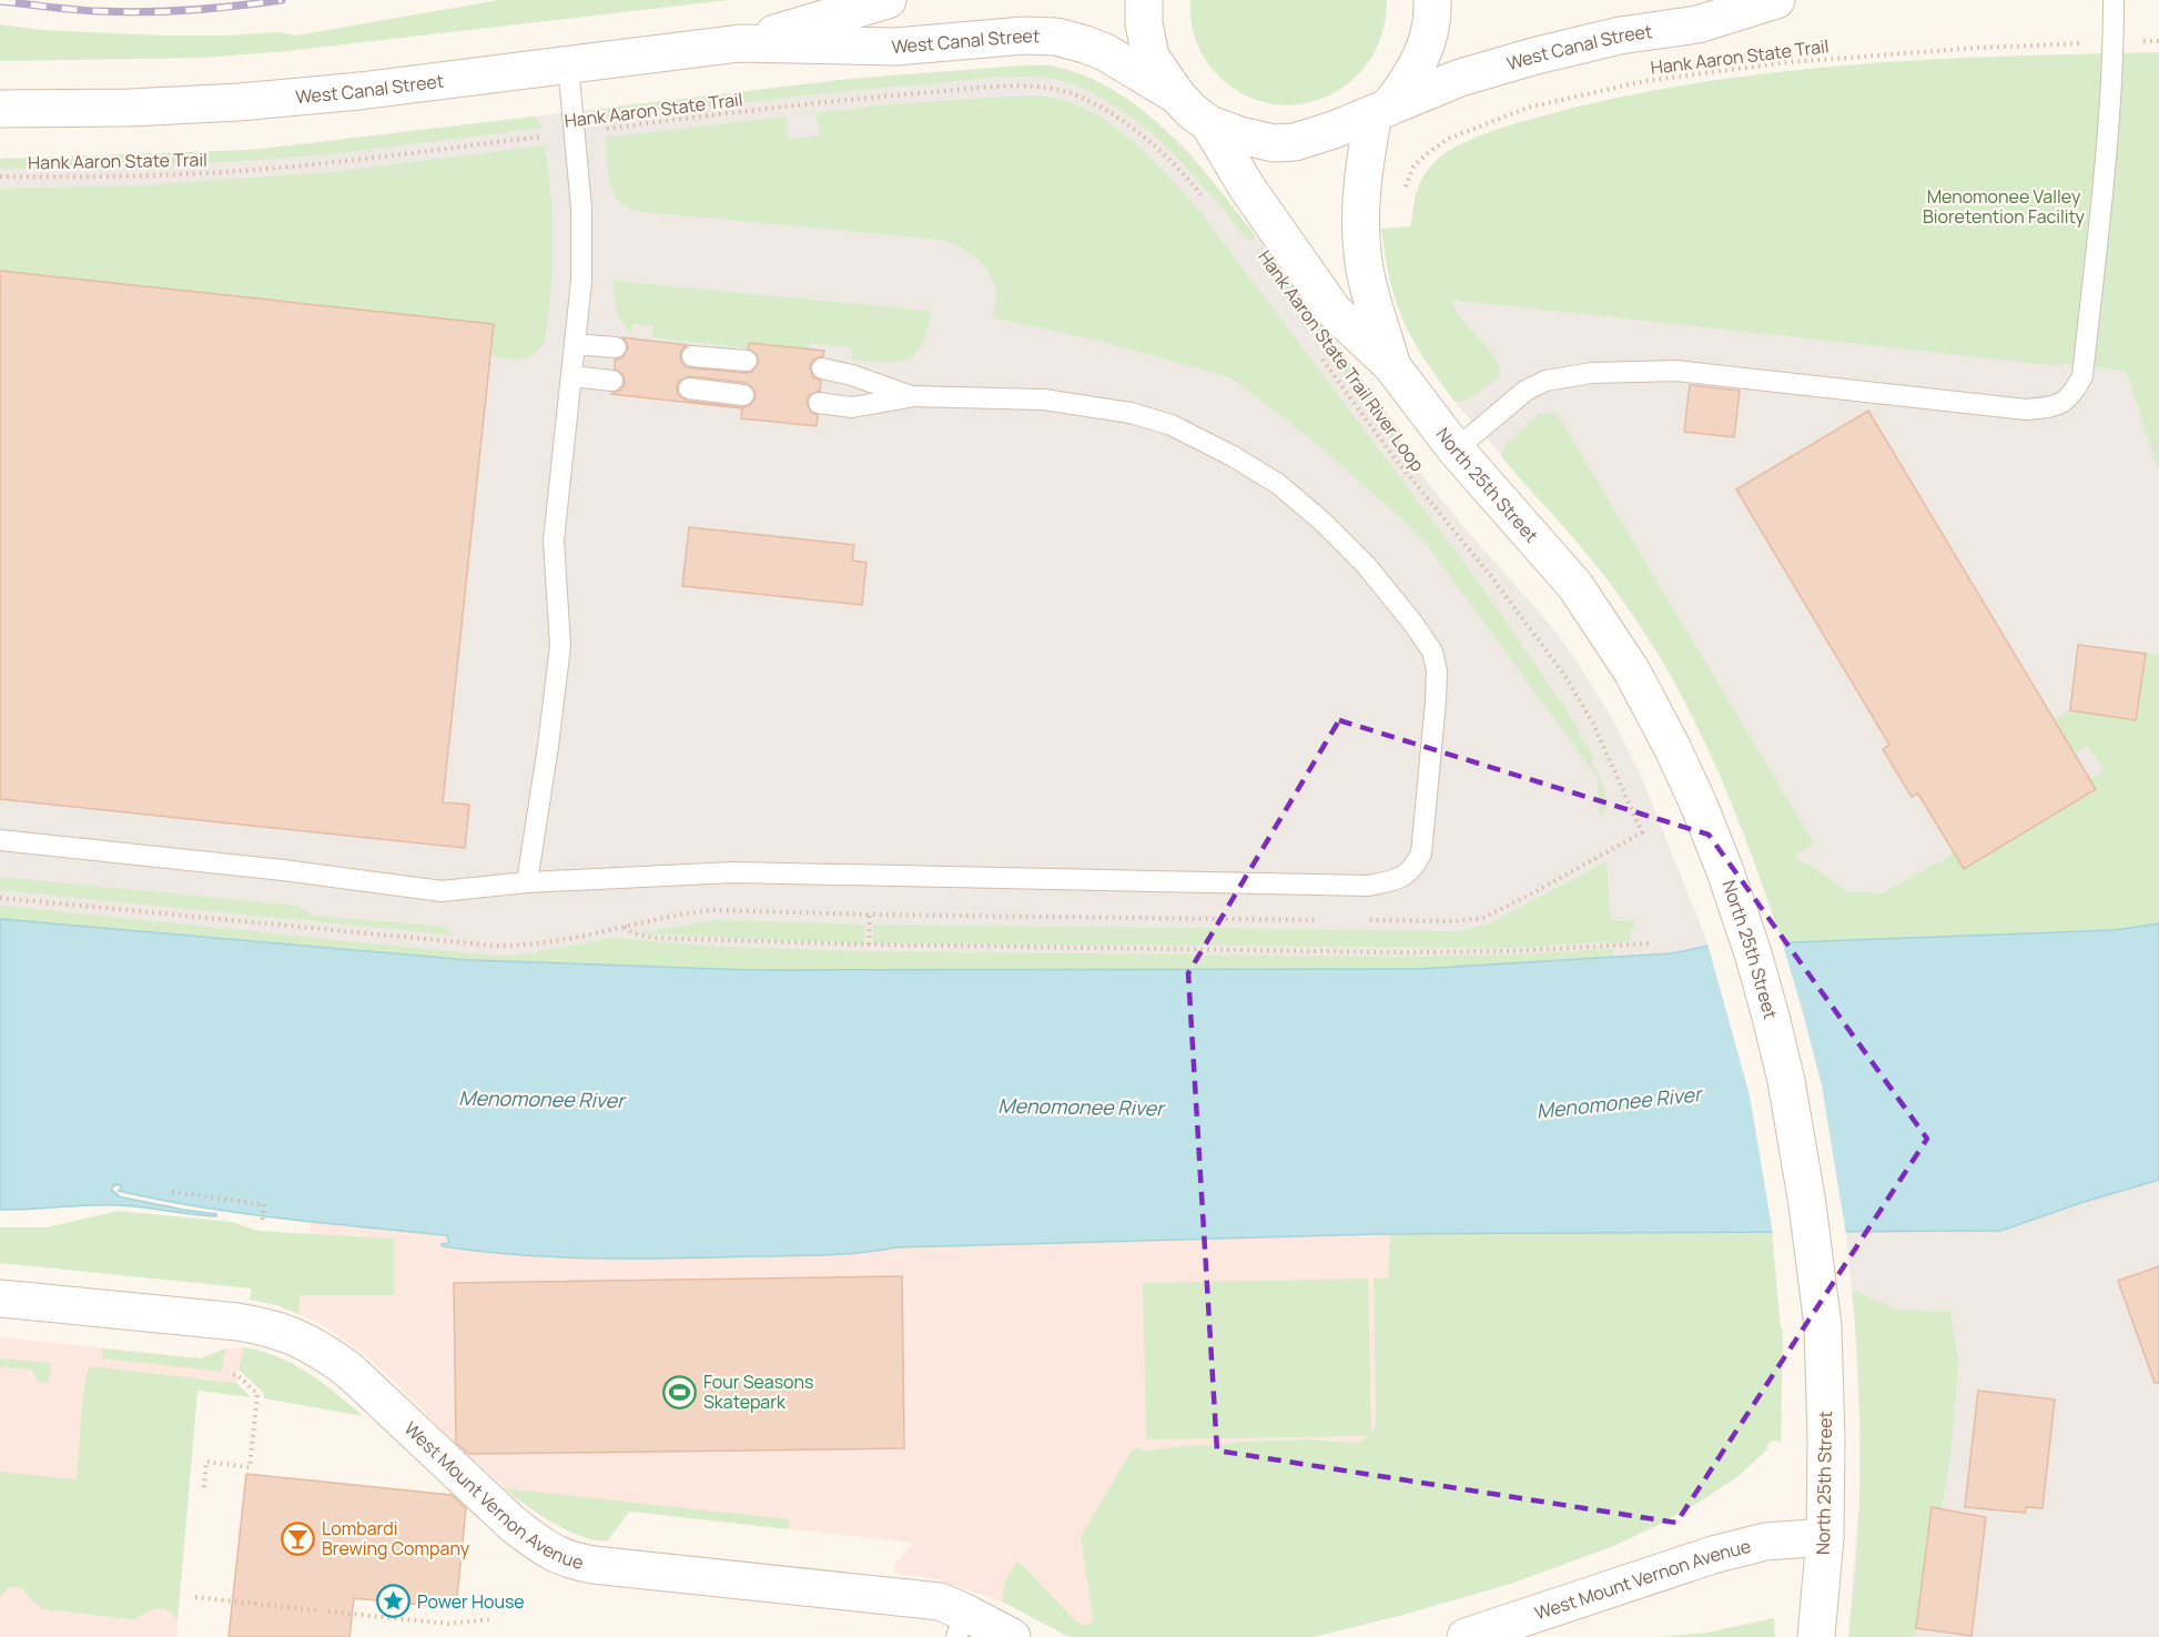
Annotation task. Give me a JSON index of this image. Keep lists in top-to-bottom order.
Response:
{
  "streets": {
    "street": ["West Canal Street", "North 25th Street", "West Mount Vernon Avenue"],
    "path": ["Hank Aaron State Trail", "Hank Aaron State Trail River Loop"]
  },
  "crossings": [
    ["West Canal Street", "North 25th Street"],
    ["North 25th Street", "West Mount Vernon Avenue"]
  ],
  "water": ["Menomonee River"],
  "parks": ["Menomonee Valley Bioretention Facility"],
  "places": {
    "sports": ["Four Seasons Skatepark"],
    "bar": ["Lombardi Brewing Company"],
    "place": ["Power House"]
  }
}
